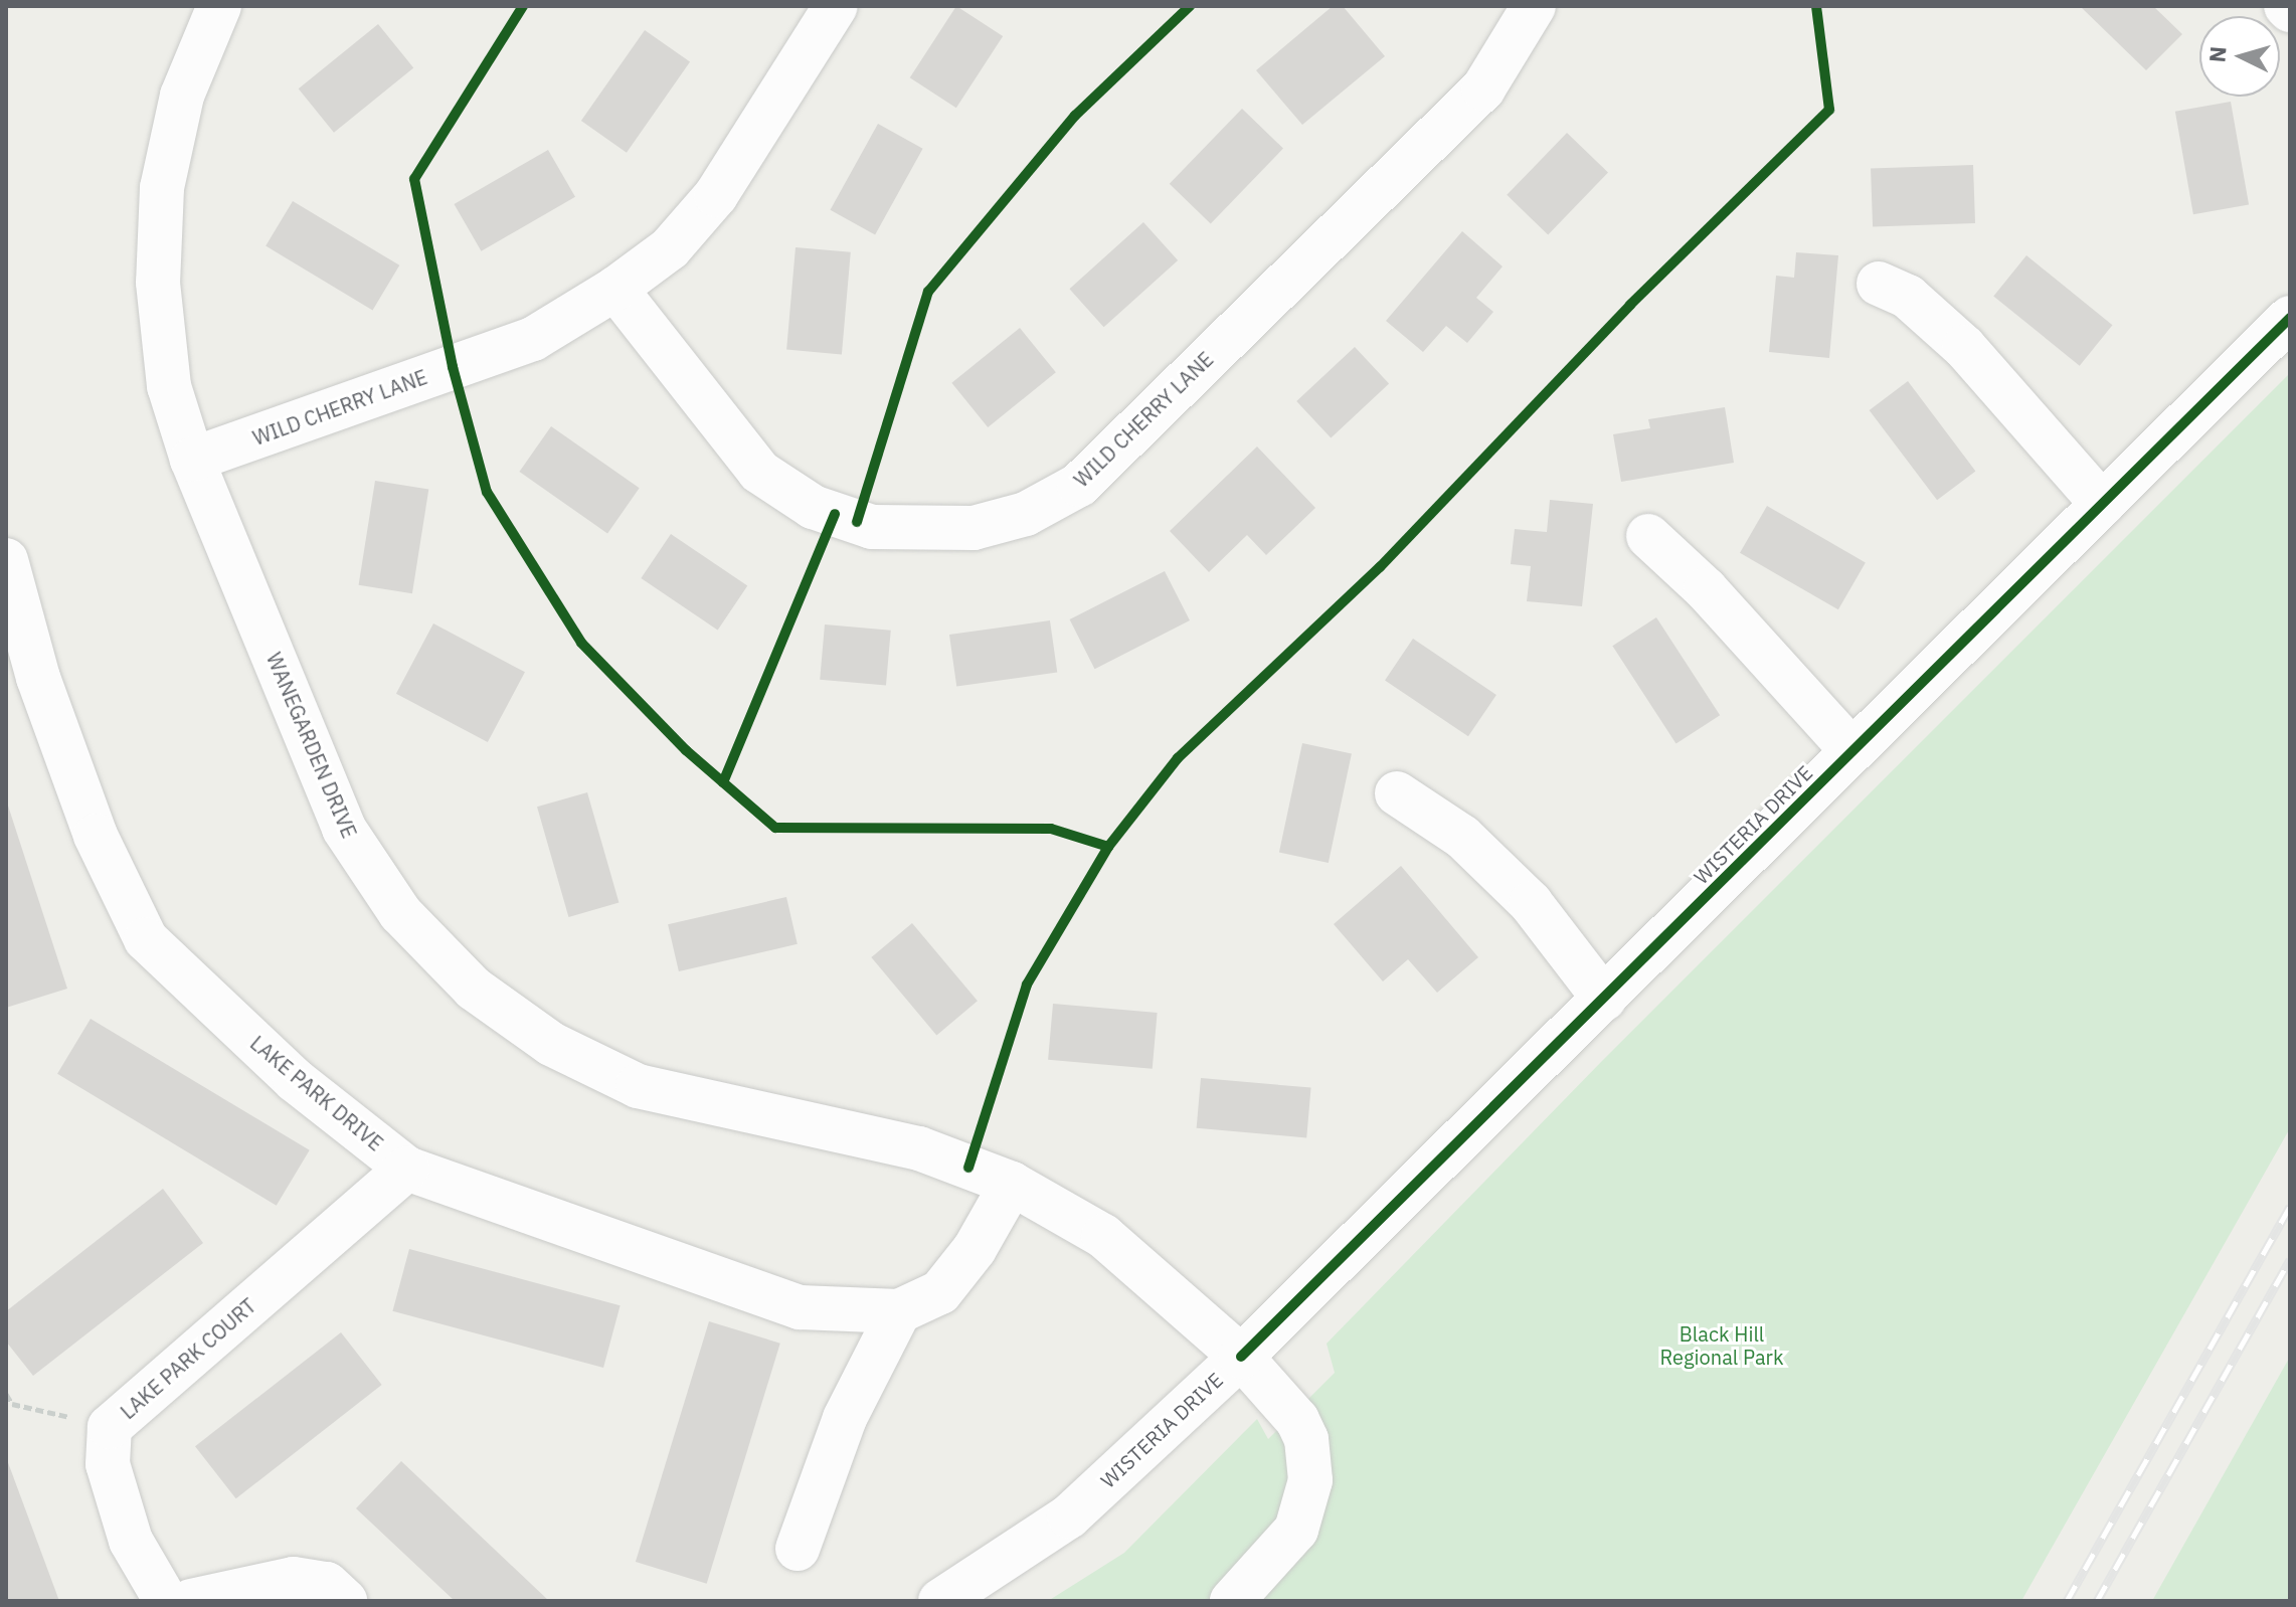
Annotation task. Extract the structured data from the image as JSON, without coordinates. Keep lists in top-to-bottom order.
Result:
{
  "streets": {
    "street": [
      "WILD CHERRY LANE",
      "WANEGARDEN DRIVE",
      "WISTERIA DRIVE",
      "LAKE PARK DRIVE",
      "LAKE PARK COURT"
    ]
  },
  "crossings": [
    ["WILD CHERRY LANE", "WANEGARDEN DRIVE"],
    ["WANEGARDEN DRIVE", "WISTERIA DRIVE"],
    ["WANEGARDEN DRIVE", "LAKE PARK DRIVE"],
    ["LAKE PARK DRIVE", "LAKE PARK COURT"]
  ],
  "parks": ["Black Hill Regional Park"],
  "north": "left"
}
